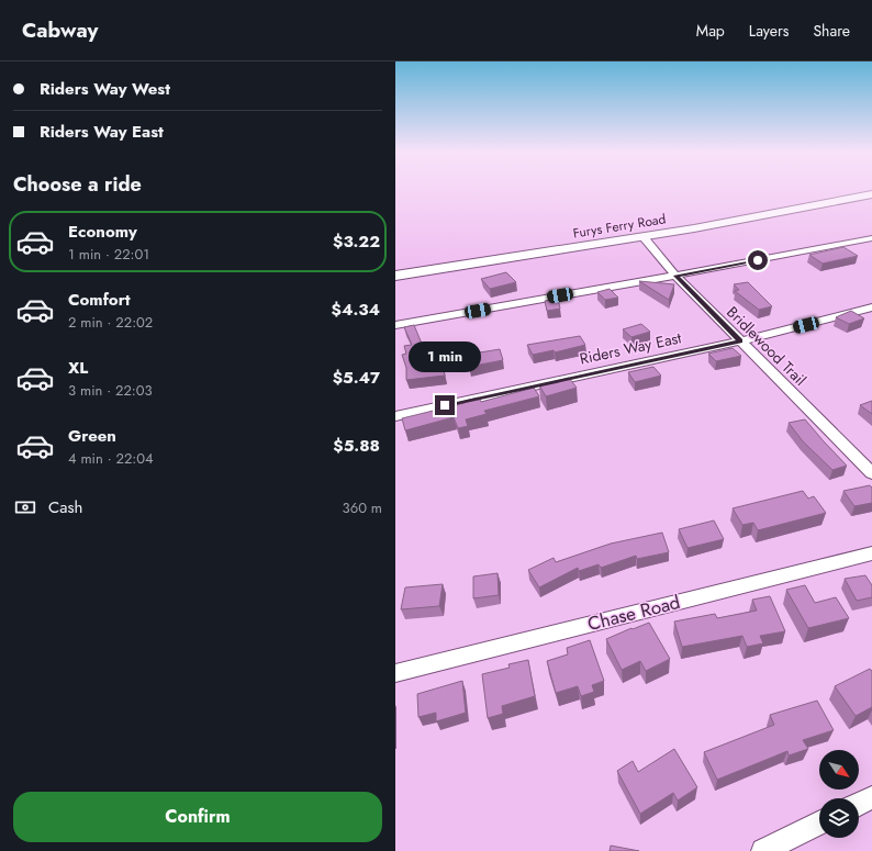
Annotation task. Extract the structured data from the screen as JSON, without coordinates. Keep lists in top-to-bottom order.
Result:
{
  "streets": {
    "main road": ["Furys Ferry Road"],
    "street": ["Bridlewood Trail", "Riders Way East", "Chase Road"]
  },
  "crossings": [
    ["Furys Ferry Road", "Bridlewood Trail"],
    ["Bridlewood Trail", "Riders Way East"]
  ],
  "north": "bottom right",
  "page": {
    "header": "Cabway",
    "nav": ["Map", "Layers", "Share"],
    "banner": ["Riders Way West", "Riders Way East"],
    "heading": "Choose a ride",
    "list": [
      {
        "name": "Economy",
        "note": "1 min · 22:01",
        "value": "$3.22"
      },
      {
        "name": "Comfort",
        "note": "2 min · 22:02",
        "value": "$4.34"
      },
      {
        "name": "XL",
        "note": "3 min · 22:03",
        "value": "$5.47"
      },
      {
        "name": "Green",
        "note": "4 min · 22:04",
        "value": "$5.88"
      }
    ],
    "bubble": "1 min",
    "pay": ["Cash", "360 m"],
    "buttons": "Confirm"
  }
}
